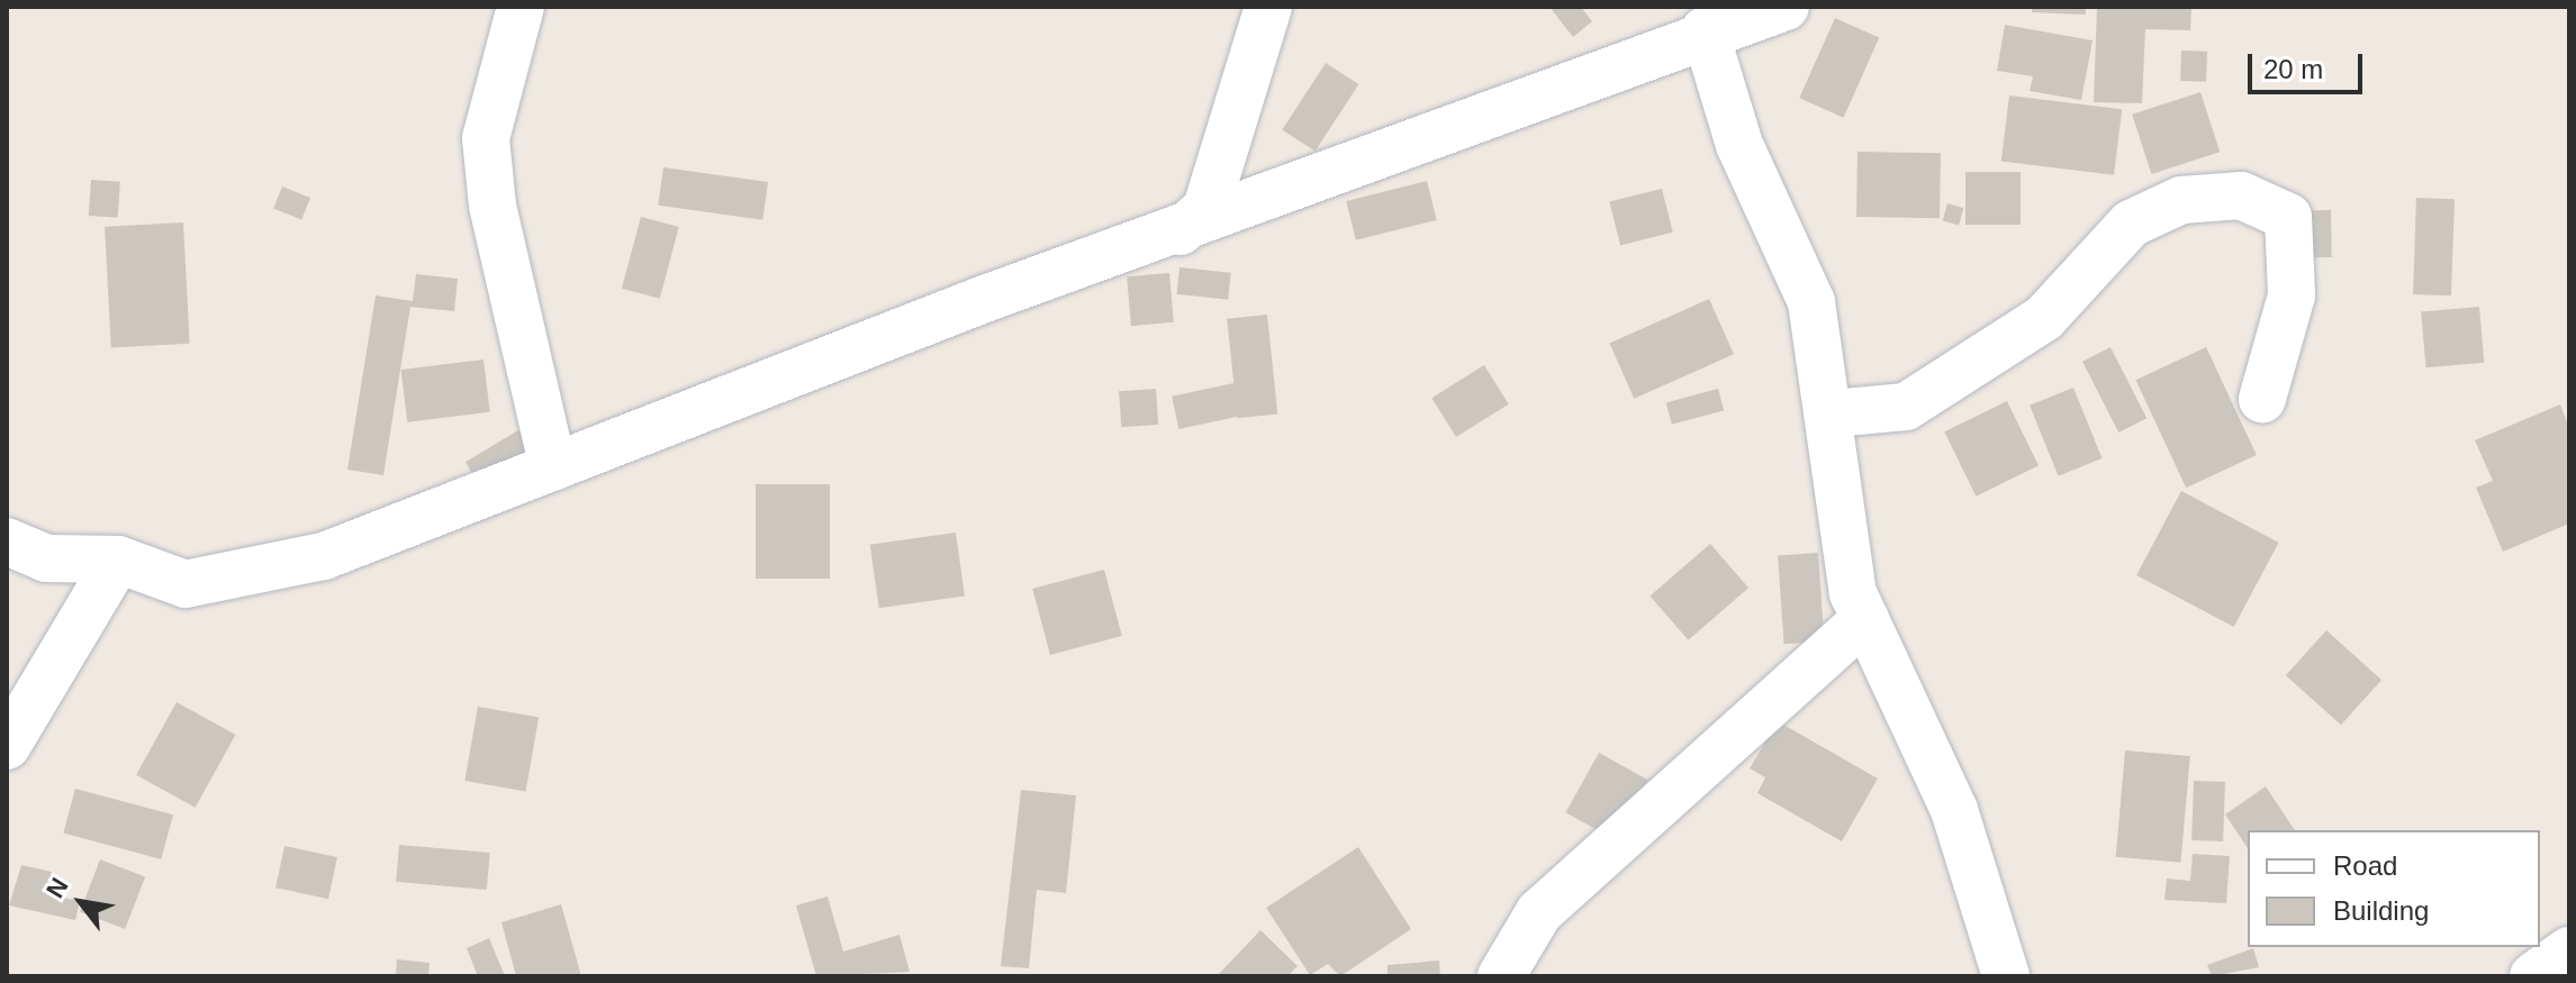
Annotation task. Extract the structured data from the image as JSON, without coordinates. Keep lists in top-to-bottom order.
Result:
{
  "legend": ["Road", "Building"],
  "scale_bar": "20 m",
  "north": "top left"
}
